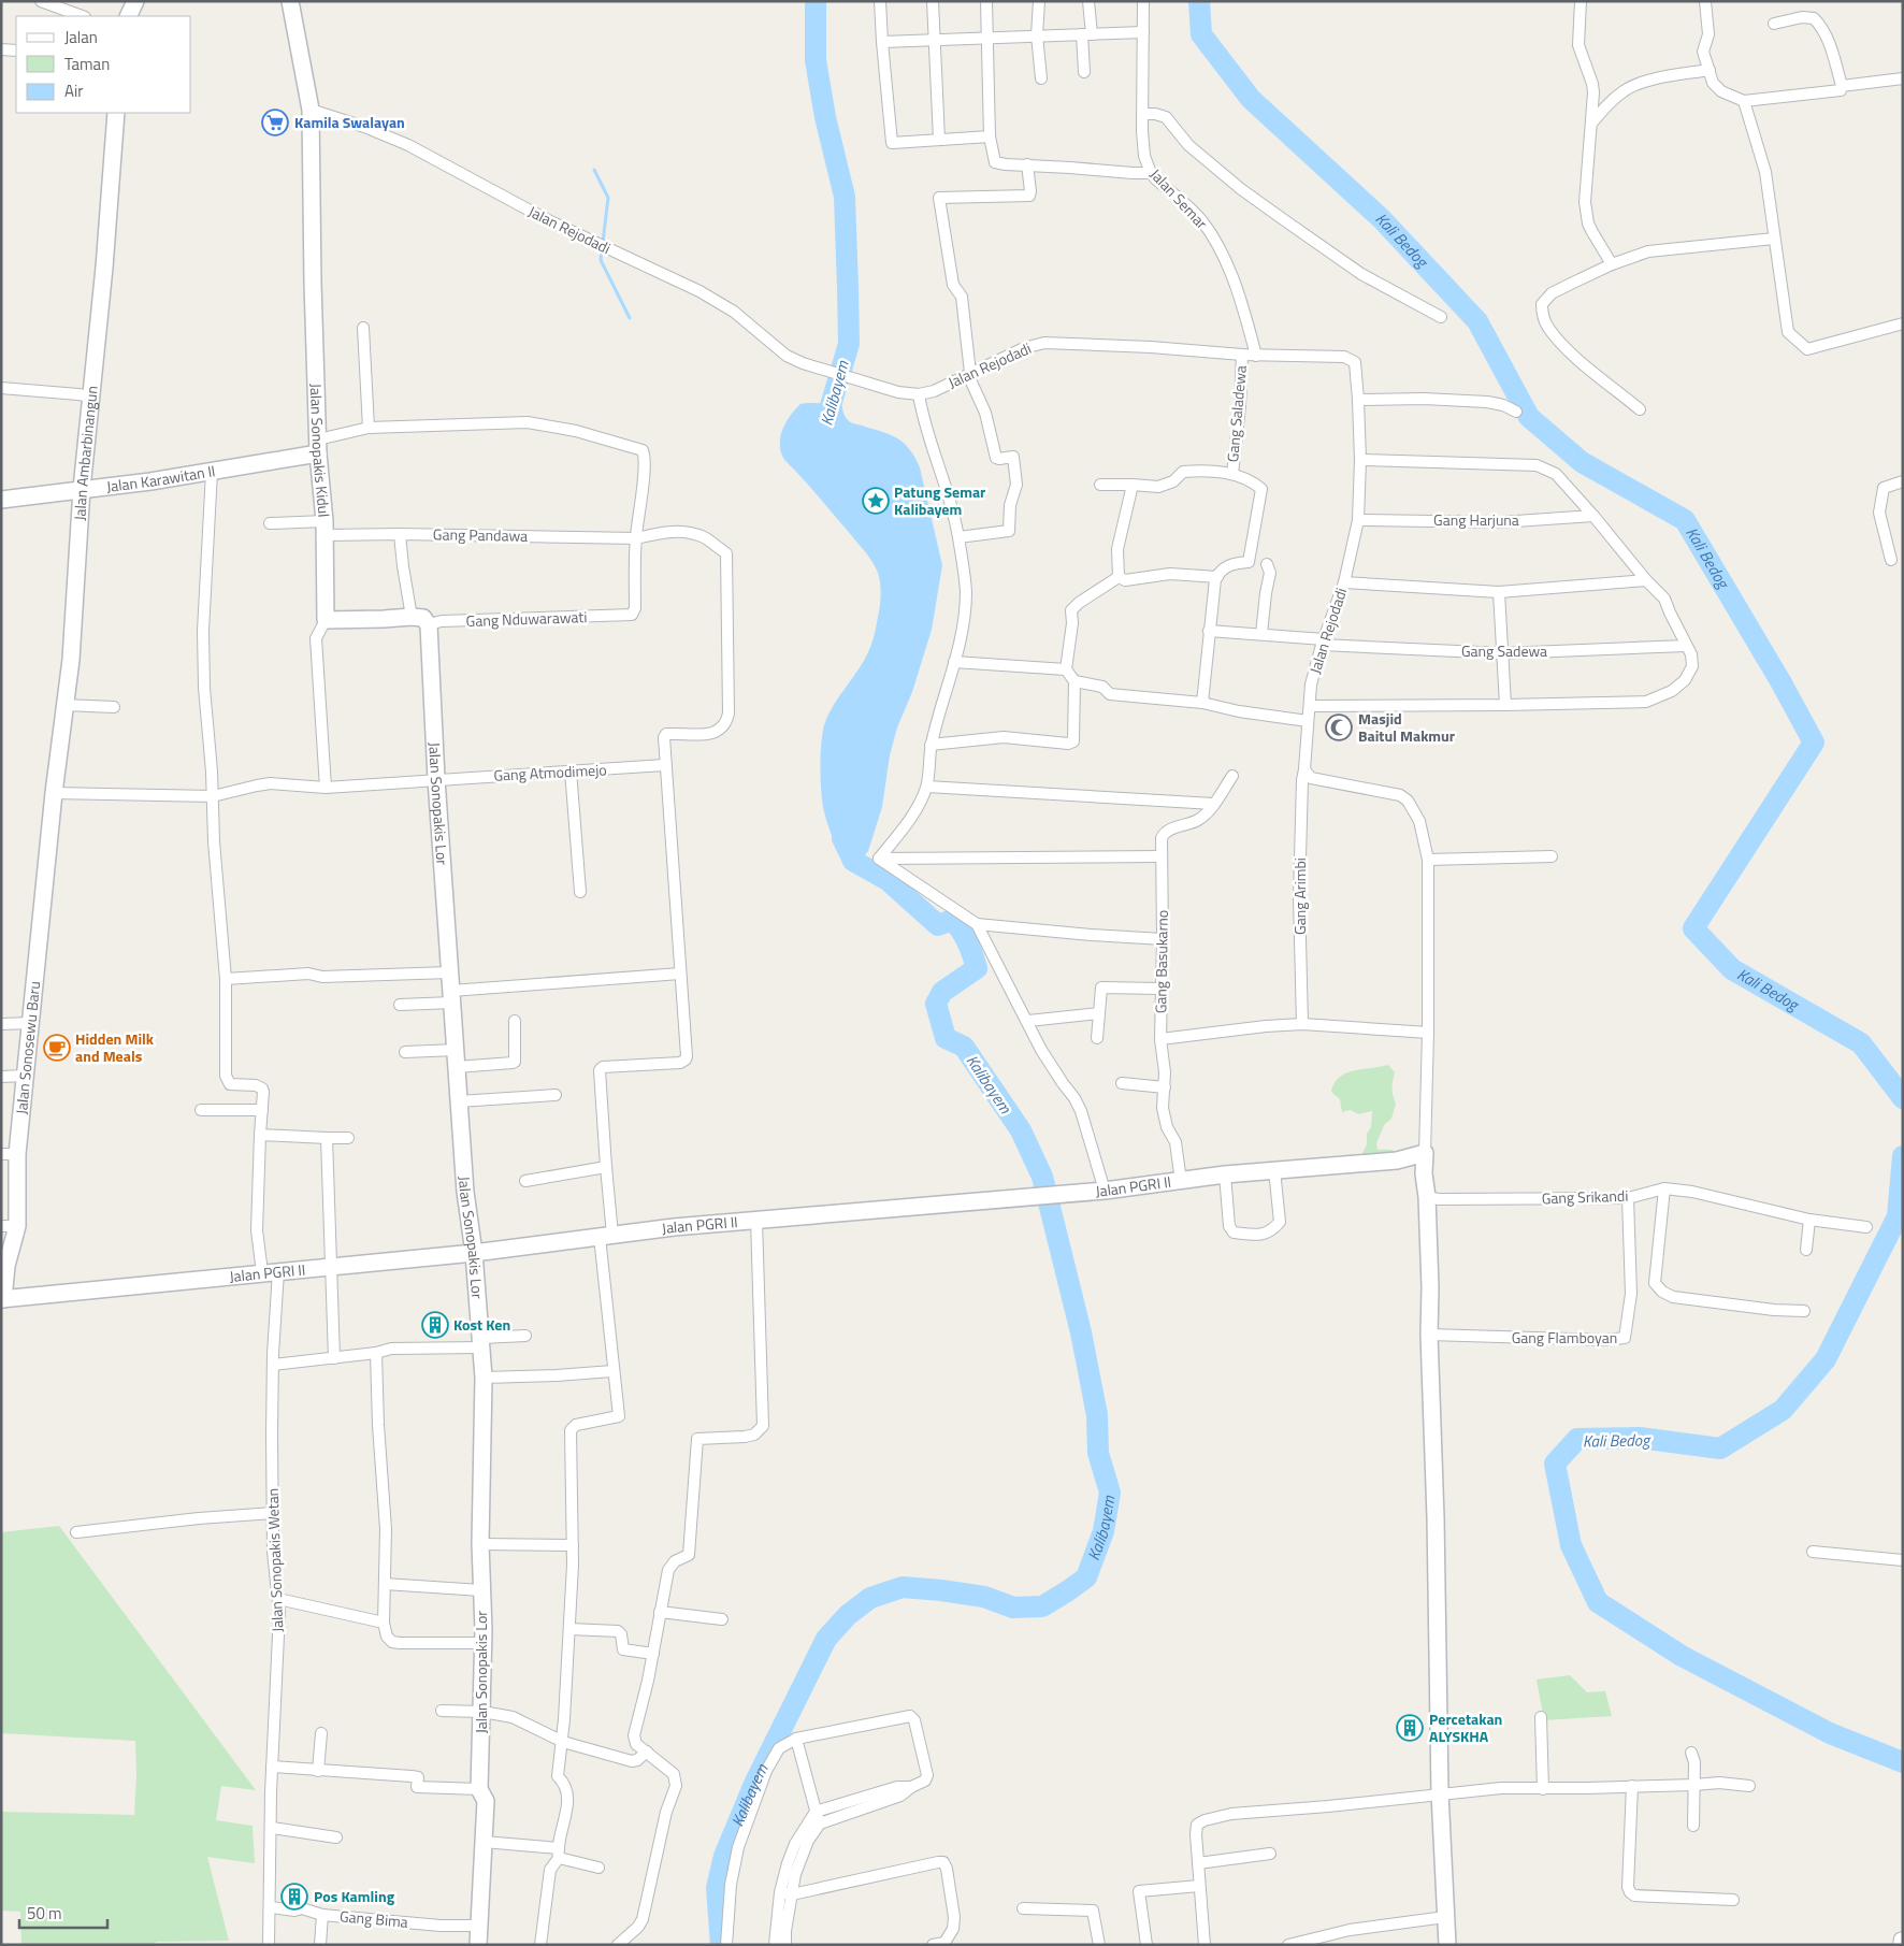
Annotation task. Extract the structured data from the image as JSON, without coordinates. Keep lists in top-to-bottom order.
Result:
{
  "streets": {
    "street": [
      "Jalan Semar",
      "Jalan Rejodadi",
      "Gang Saladewa",
      "Jalan Sonopakis Kidul",
      "Jalan Ambarbinangun",
      "Jalan Karawitan II",
      "Gang Harjuna",
      "Gang Pandawa",
      "Gang Nduwarawati",
      "Gang Sadewa",
      "Gang Atmodimejo",
      "Jalan Sonopakis Lor",
      "Gang Arimbi",
      "Gang Basukarno",
      "Jalan Sonosewu Baru",
      "Jalan PGRI II",
      "Gang Srikandi",
      "Gang Flamboyan",
      "Jalan Sonopakis Wetan",
      "Gang Bima"
    ]
  },
  "crossings": [
    ["Jalan Semar", "Jalan Rejodadi"],
    ["Jalan Rejodadi", "Gang Saladewa"],
    ["Jalan Rejodadi", "Jalan Sonopakis Kidul"],
    ["Jalan Rejodadi", "Gang Harjuna"],
    ["Jalan Rejodadi", "Gang Sadewa"],
    ["Jalan Rejodadi", "Gang Arimbi"],
    ["Jalan Sonopakis Kidul", "Jalan Karawitan II"],
    ["Jalan Sonopakis Kidul", "Gang Pandawa"],
    ["Jalan Ambarbinangun", "Jalan Karawitan II"],
    ["Jalan Ambarbinangun", "Jalan Sonosewu Baru"],
    ["Gang Pandawa", "Gang Nduwarawati"],
    ["Gang Pandawa", "Gang Atmodimejo"],
    ["Gang Nduwarawati", "Jalan Sonopakis Lor"],
    ["Gang Atmodimejo", "Jalan Sonopakis Lor"],
    ["Jalan Sonopakis Lor", "Jalan PGRI II"],
    ["Jalan Sonopakis Lor", "Gang Bima"],
    ["Gang Basukarno", "Jalan PGRI II"],
    ["Jalan Sonosewu Baru", "Jalan PGRI II"],
    ["Jalan PGRI II", "Jalan Sonopakis Wetan"],
    ["Gang Srikandi", "Gang Flamboyan"],
    ["Jalan Sonopakis Wetan", "Gang Bima"]
  ],
  "water": ["Kali Bedog", "Kalibayem"],
  "places": {
    "supermarket": ["Kamila Swalayan"],
    "place": ["Patung Semar Kalibayem"],
    "mosque": ["Masjid Baitul Makmur"],
    "cafe": ["Hidden Milk and Meals"],
    "building": ["Kost Ken", "Percetakan ALYSKHA", "Pos Kamling"]
  },
  "legend": ["Jalan", "Taman", "Air"],
  "scale_bar": "50 m"
}
